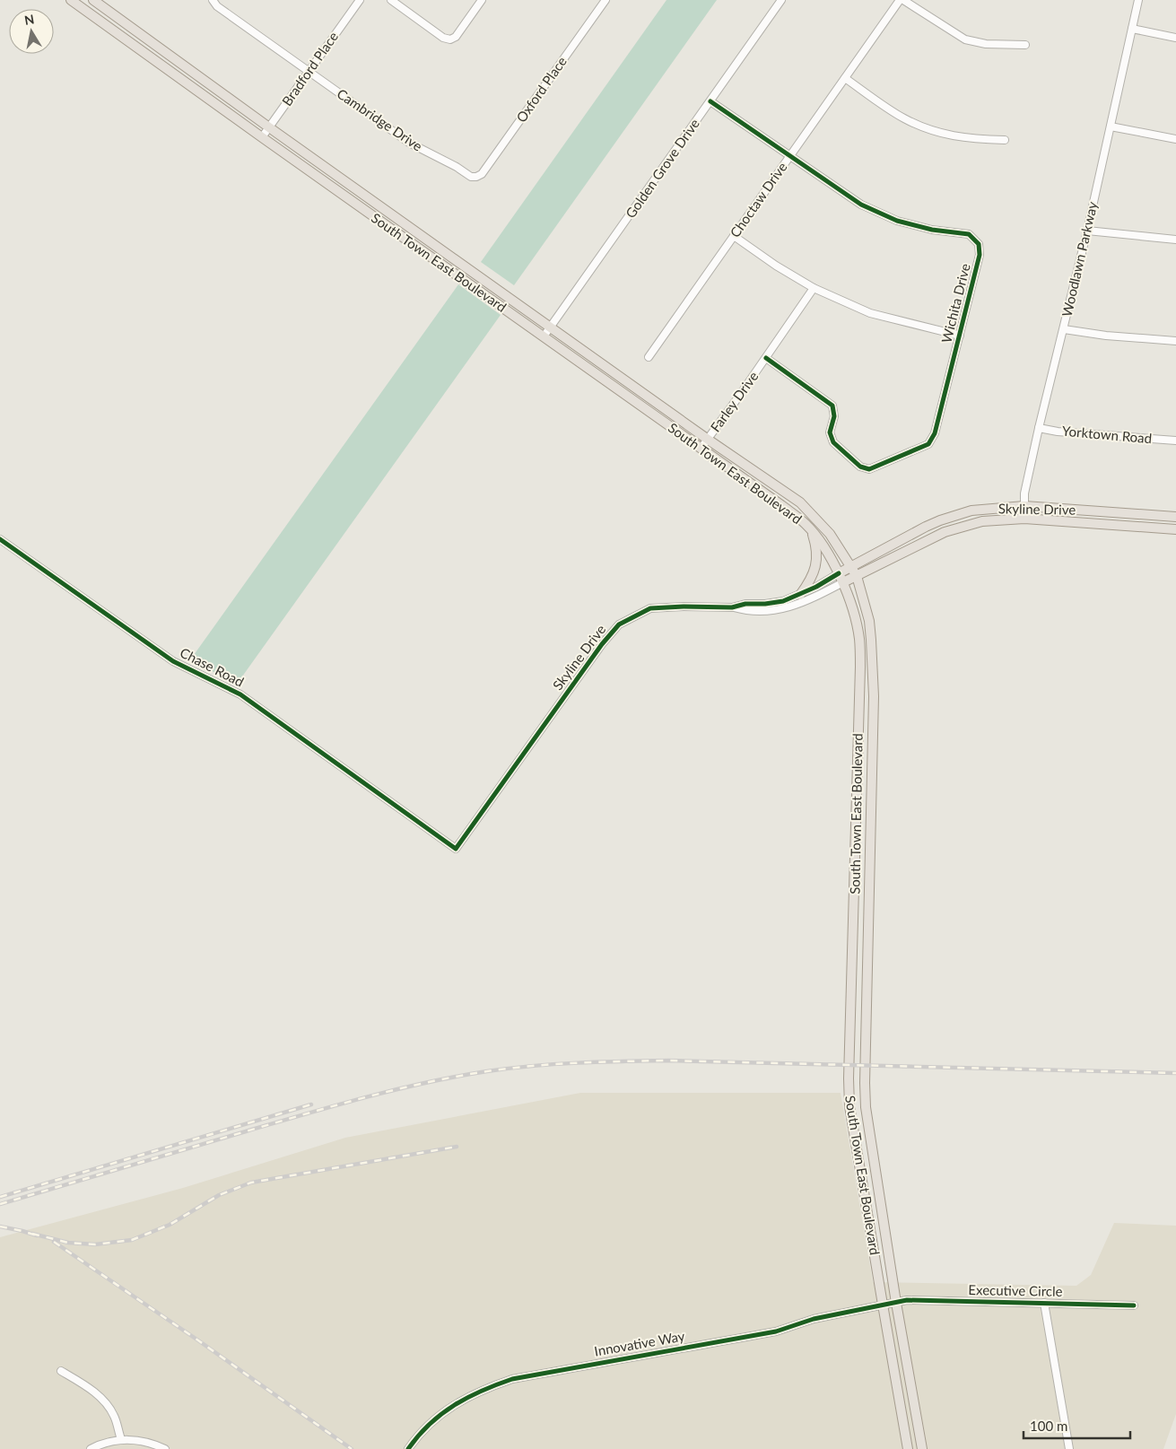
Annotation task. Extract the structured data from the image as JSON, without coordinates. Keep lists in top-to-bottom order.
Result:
{
  "streets": {
    "main road": ["South Town East Boulevard", "Skyline Drive"],
    "street": [
      "Bradford Place",
      "Oxford Place",
      "Cambridge Drive",
      "Golden Grove Drive",
      "Choctaw Drive",
      "Woodlawn Parkway",
      "Wichita Drive",
      "Farley Drive",
      "Yorktown Road",
      "Chase Road",
      "Executive Circle",
      "Innovative Way"
    ]
  },
  "crossings": [
    ["Bradford Place", "Cambridge Drive"],
    ["Bradford Place", "South Town East Boulevard"],
    ["Oxford Place", "Cambridge Drive"],
    ["Golden Grove Drive", "South Town East Boulevard"],
    ["Golden Grove Drive", "Wichita Drive"],
    ["Choctaw Drive", "Wichita Drive"],
    ["Woodlawn Parkway", "Yorktown Road"],
    ["Woodlawn Parkway", "Skyline Drive"],
    ["South Town East Boulevard", "Farley Drive"],
    ["South Town East Boulevard", "Skyline Drive"],
    ["South Town East Boulevard", "Executive Circle"],
    ["South Town East Boulevard", "Innovative Way"],
    ["Wichita Drive", "Farley Drive"],
    ["Skyline Drive", "Chase Road"],
    ["Executive Circle", "Innovative Way"]
  ],
  "scale_bar": "100 m",
  "north": "top"
}
